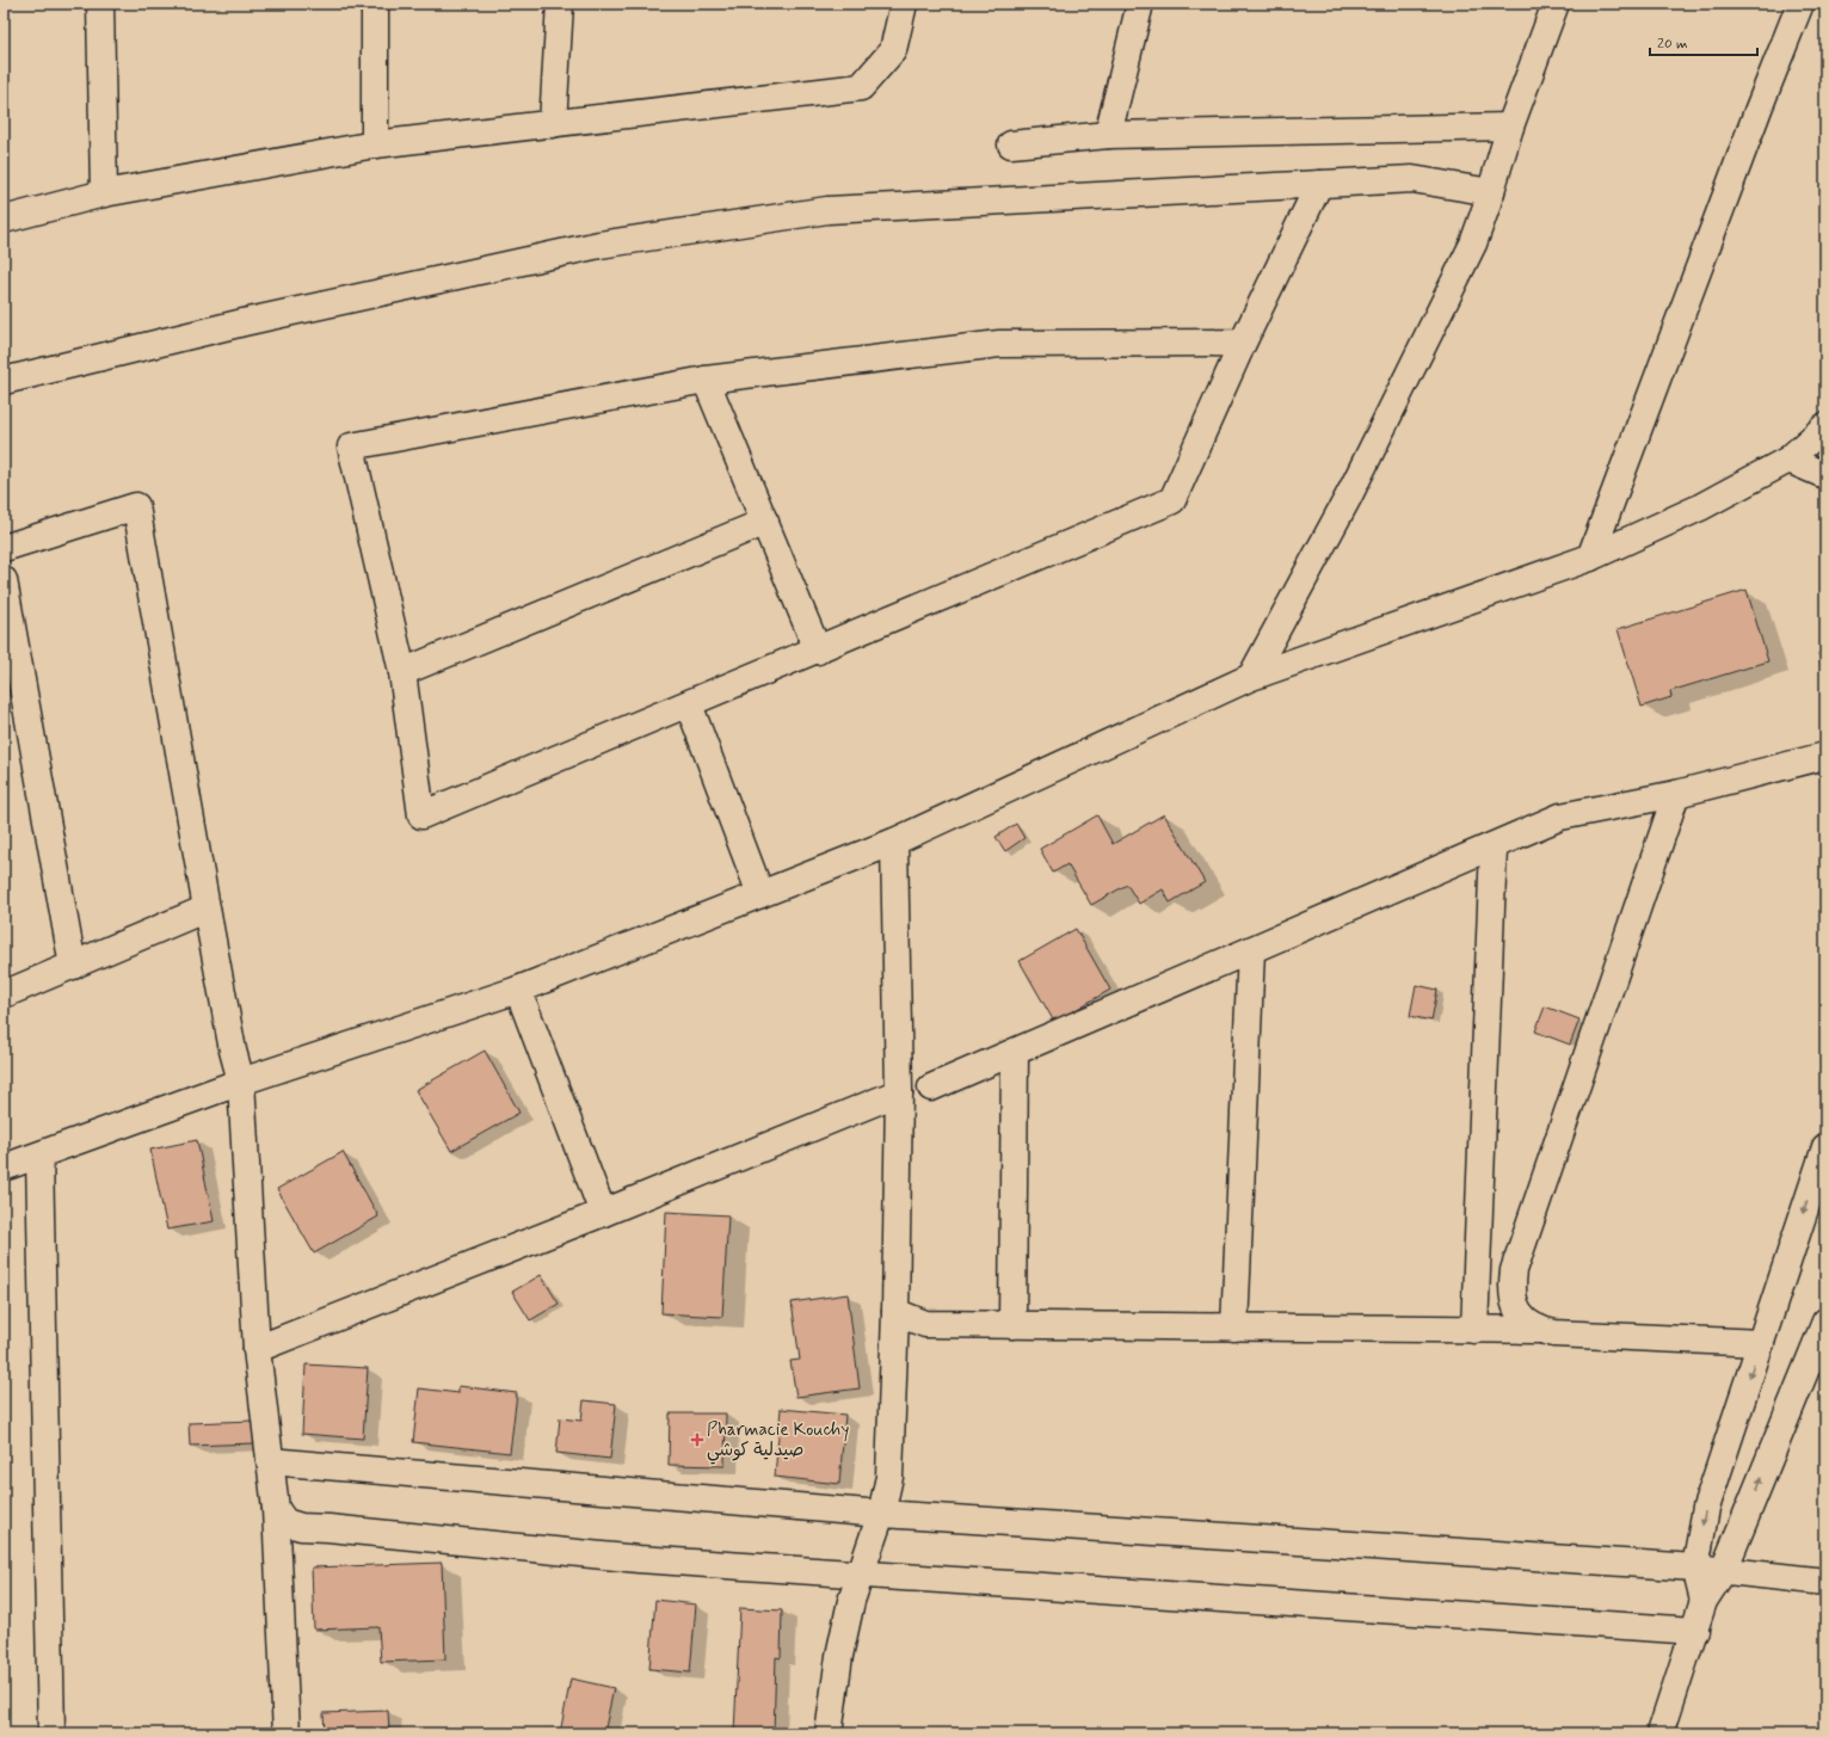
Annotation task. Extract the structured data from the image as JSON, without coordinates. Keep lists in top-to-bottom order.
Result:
{
  "places": {
    "health": ["Pharmacie Kouchy صيدلية كوشي"]
  },
  "scale_bar": "20 m"
}
